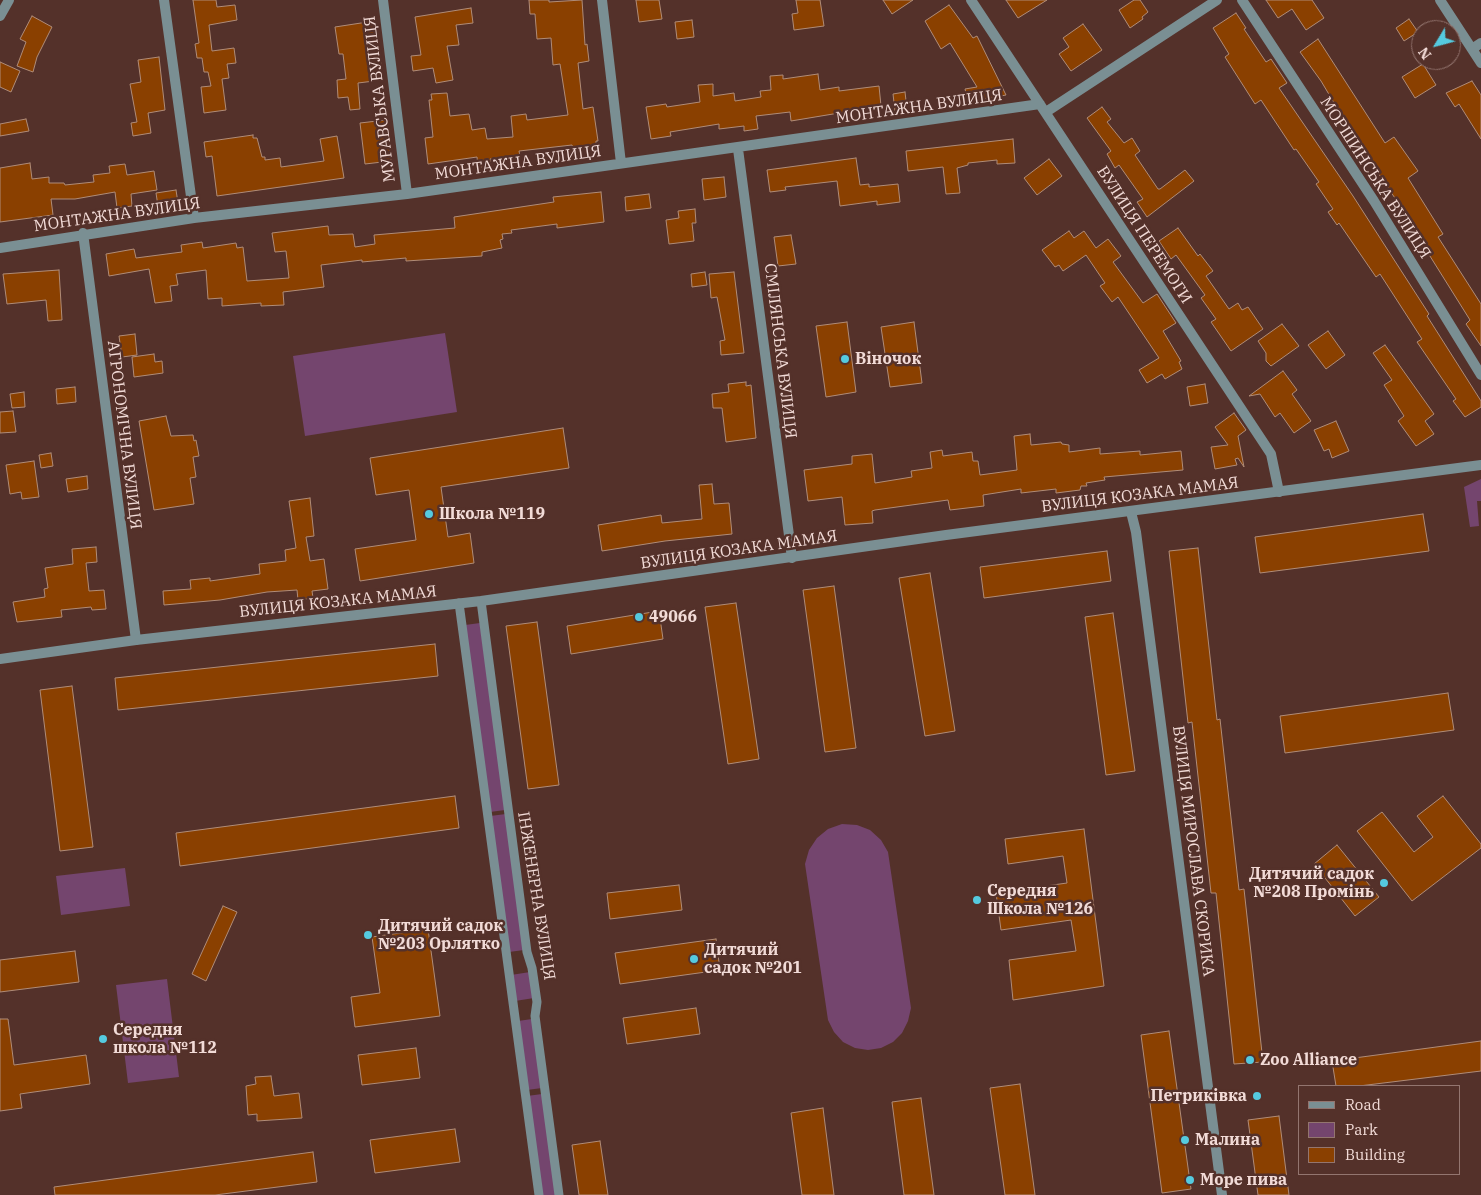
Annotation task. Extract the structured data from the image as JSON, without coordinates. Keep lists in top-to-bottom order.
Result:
{
  "streets": {
    "street": [
      "МУРАВСЬКА ВУЛИЦЯ",
      "МОНТАЖНА ВУЛИЦЯ",
      "МОРШИНСЬКА ВУЛИЦЯ",
      "ВУЛИЦЯ ПЕРЕМОГИ",
      "СМІЛЯНСЬКА ВУЛИЦЯ",
      "АГРОНОМІЧНА ВУЛИЦЯ",
      "ВУЛИЦЯ КОЗАКА МАМАЯ",
      "ВУЛИЦЯ МИРОСЛАВА СКОРИКА",
      "ІНЖЕНЕРНА ВУЛИЦЯ"
    ]
  },
  "crossings": [
    ["МУРАВСЬКА ВУЛИЦЯ", "МОНТАЖНА ВУЛИЦЯ"],
    ["МОНТАЖНА ВУЛИЦЯ", "ВУЛИЦЯ ПЕРЕМОГИ"],
    ["МОНТАЖНА ВУЛИЦЯ", "СМІЛЯНСЬКА ВУЛИЦЯ"],
    ["МОНТАЖНА ВУЛИЦЯ", "АГРОНОМІЧНА ВУЛИЦЯ"],
    ["ВУЛИЦЯ ПЕРЕМОГИ", "ВУЛИЦЯ КОЗАКА МАМАЯ"],
    ["СМІЛЯНСЬКА ВУЛИЦЯ", "ВУЛИЦЯ КОЗАКА МАМАЯ"],
    ["АГРОНОМІЧНА ВУЛИЦЯ", "ВУЛИЦЯ КОЗАКА МАМАЯ"],
    ["ВУЛИЦЯ КОЗАКА МАМАЯ", "ВУЛИЦЯ МИРОСЛАВА СКОРИКА"],
    ["ВУЛИЦЯ КОЗАКА МАМАЯ", "ІНЖЕНЕРНА ВУЛИЦЯ"]
  ],
  "places": [
    "Віночок",
    "Школа №119",
    "49066",
    "Дитячий садок №208 Промінь",
    "Середня Школа №126",
    "Дитячий садок №203 Орлятко",
    "Дитячий садок №201",
    "Середня школа №112",
    "Zoo Alliance",
    "Петриківка",
    "Малина",
    "Море пива"
  ],
  "legend": ["Road", "Park", "Building"],
  "north": "bottom left"
}
